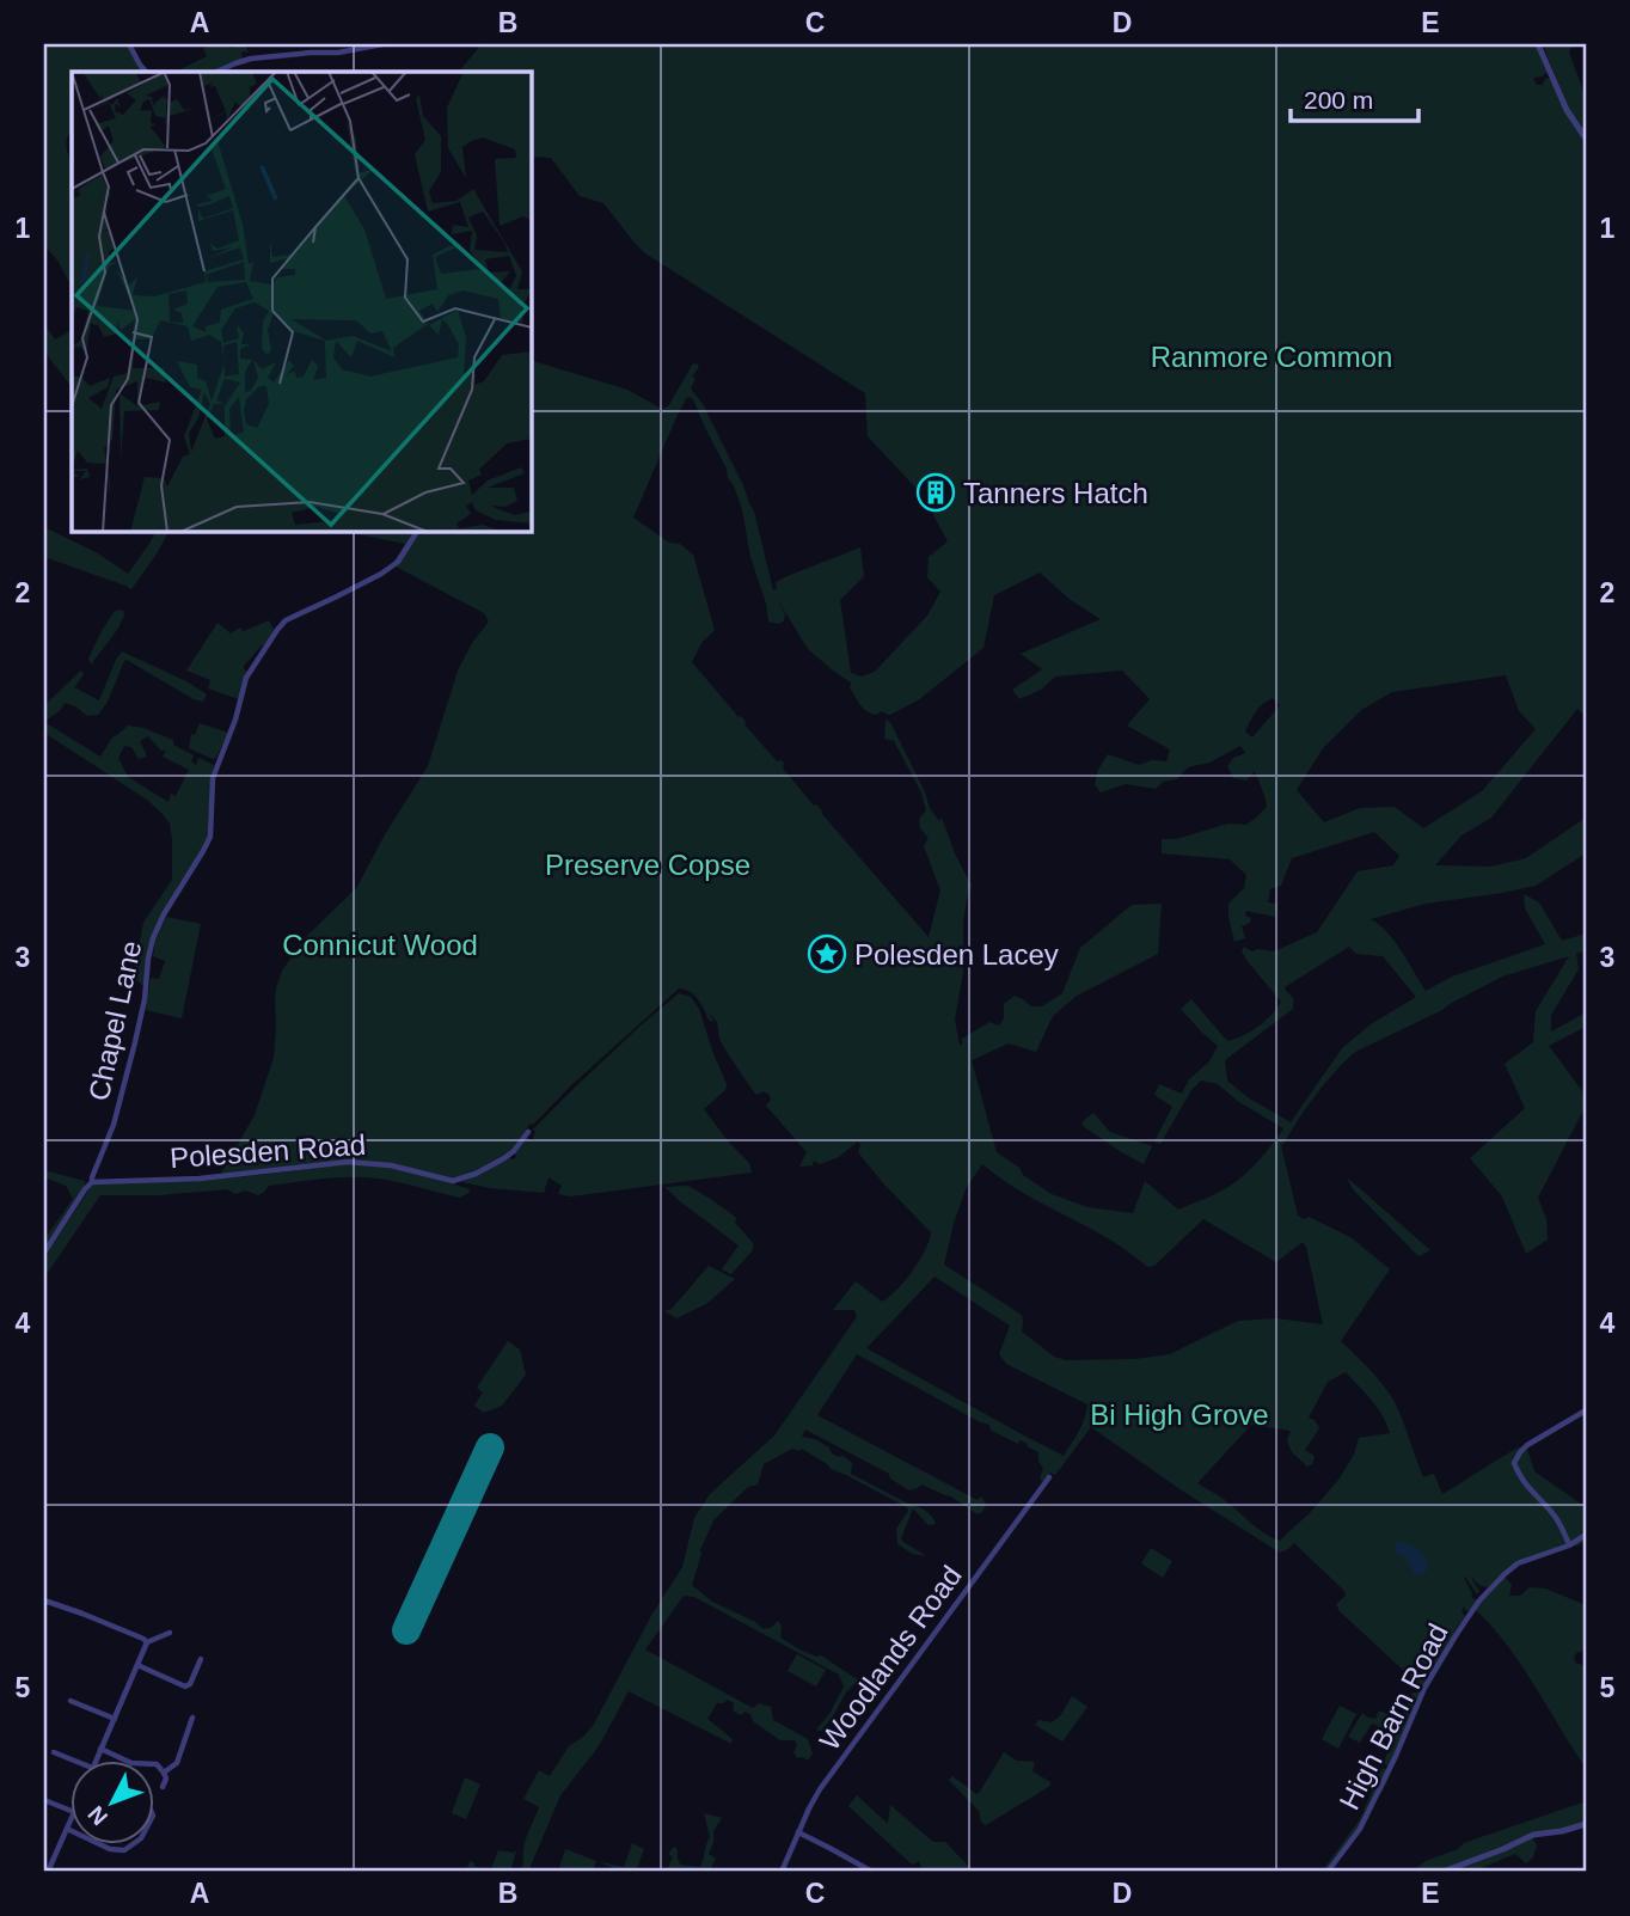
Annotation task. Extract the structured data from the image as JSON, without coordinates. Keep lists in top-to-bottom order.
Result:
{
  "streets": {
    "street": [
      "Chapel Lane",
      "Polesden Road",
      "Woodlands Road",
      "High Barn Road"
    ]
  },
  "crossings": [
    ["Chapel Lane", "Polesden Road"]
  ],
  "parks": [
    "Ranmore Common",
    "Preserve Copse",
    "Connicut Wood",
    "Bi High Grove"
  ],
  "places": {
    "building": ["Tanners Hatch"],
    "place": ["Polesden Lacey"]
  },
  "scale_bar": "200 m",
  "north": "bottom left",
  "grid": {
    "columns": [
      "A",
      "B",
      "C",
      "D",
      "E"
    ],
    "rows": [
      "1",
      "2",
      "3",
      "4",
      "5"
    ]
  }
}
